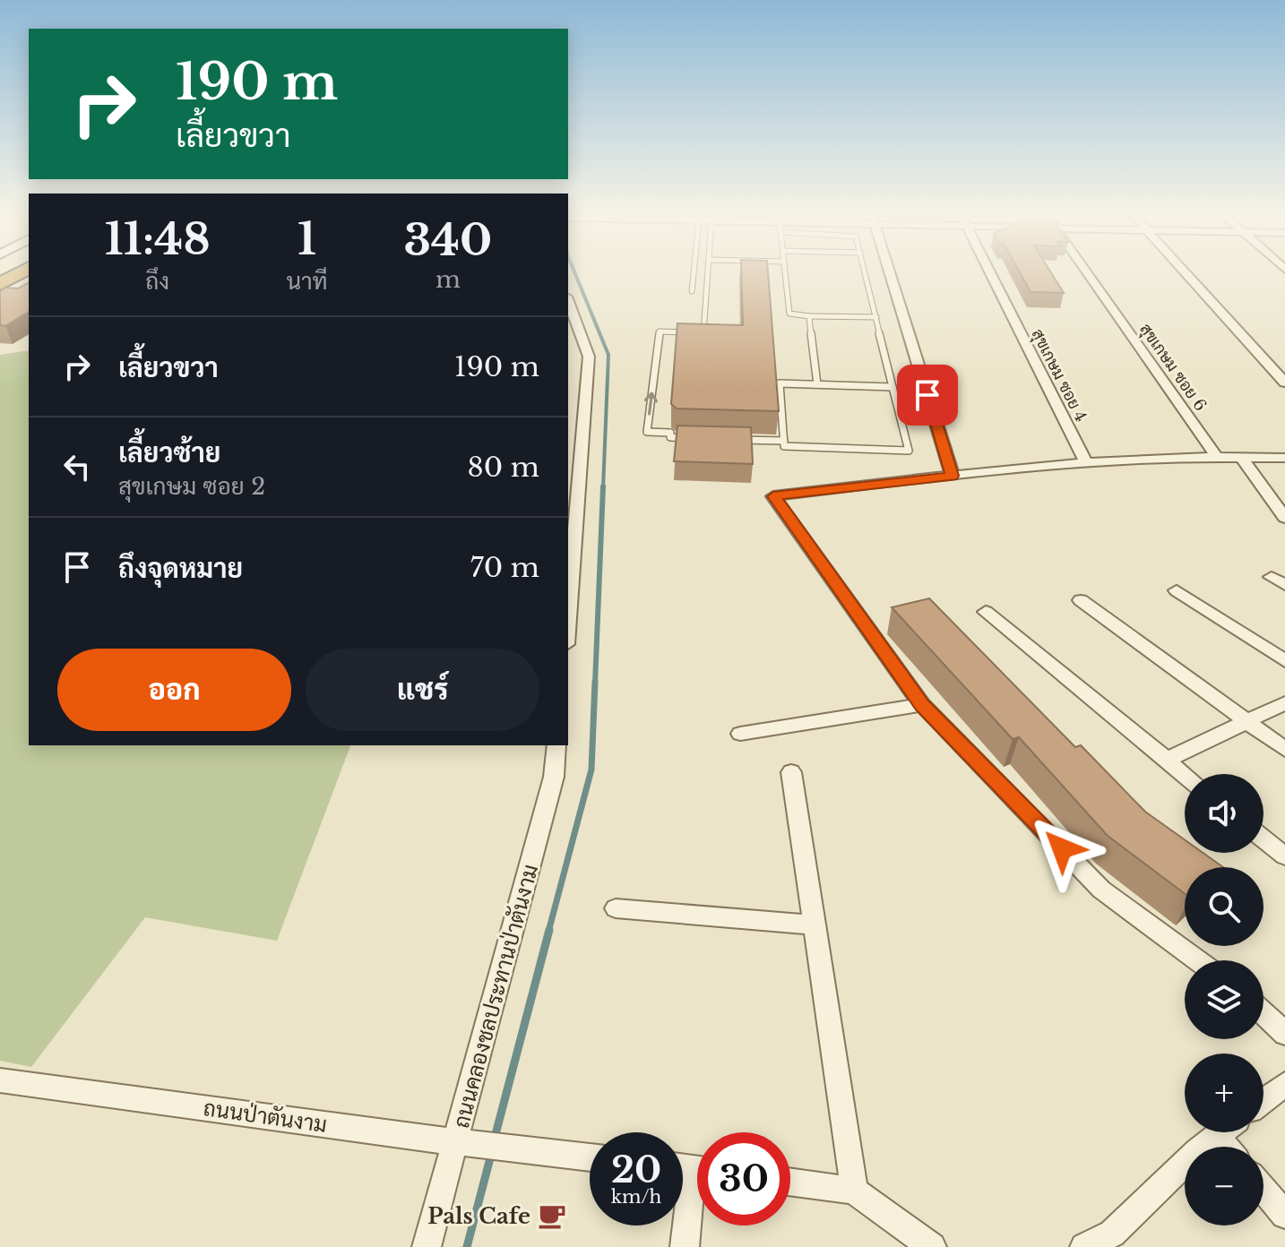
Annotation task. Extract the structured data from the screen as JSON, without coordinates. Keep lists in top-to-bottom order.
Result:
{
  "streets": {
    "street": [
      "สุขเกษม ซอย 6",
      "สุขเกษม ซอย 4",
      "ถนนคลองชลประทานป่าตันงาม",
      "ถนนป่าตันงาม"
    ]
  },
  "crossings": [
    ["ถนนคลองชลประทานป่าตันงาม", "ถนนป่าตันงาม"]
  ],
  "places": {
    "cafe": ["Pals Cafe"]
  },
  "page": {
    "turn": ["190 m", "เลี้ยวขวา"],
    "eta": [
      "11:48",
      "ถึง",
      "1",
      "นาที",
      "340",
      "m"
    ],
    "list": [
      {
        "name": "เลี้ยวขวา",
        "value": "190 m"
      },
      {
        "name": "เลี้ยวซ้าย",
        "note": "สุขเกษม ซอย 2",
        "value": "80 m"
      },
      {
        "name": "ถึงจุดหมาย",
        "value": "70 m"
      }
    ],
    "buttons": ["ออก", "แชร์"],
    "map_buttons": ["+", "−"],
    "speed": "20 km/h",
    "limit": "30"
  }
}
